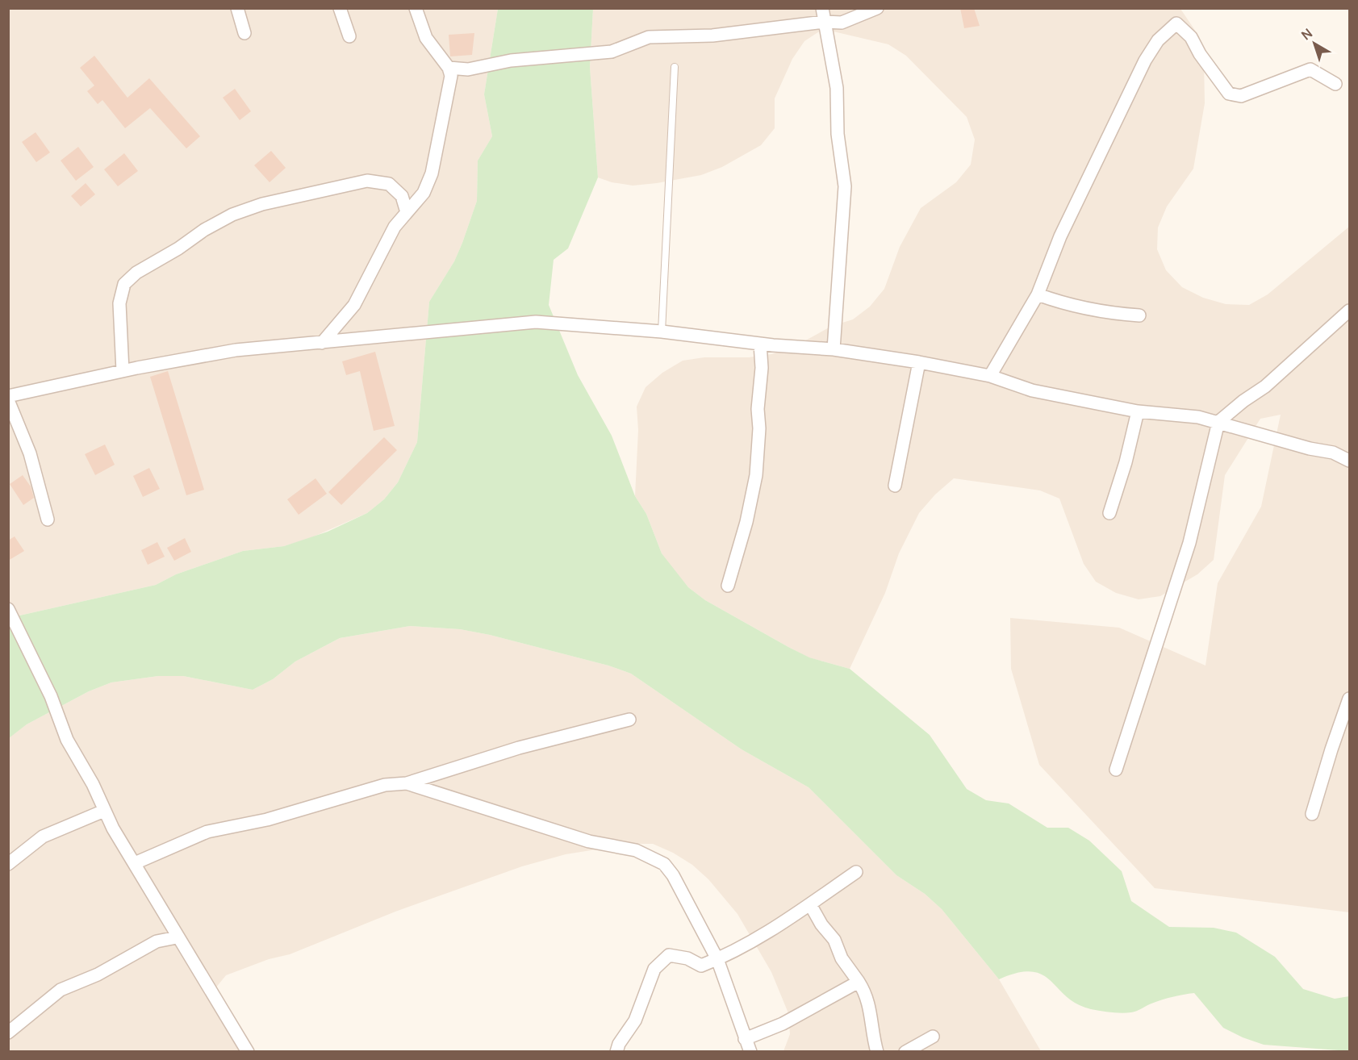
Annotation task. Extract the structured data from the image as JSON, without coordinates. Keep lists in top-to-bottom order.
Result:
{
  "north": "top left"
}
